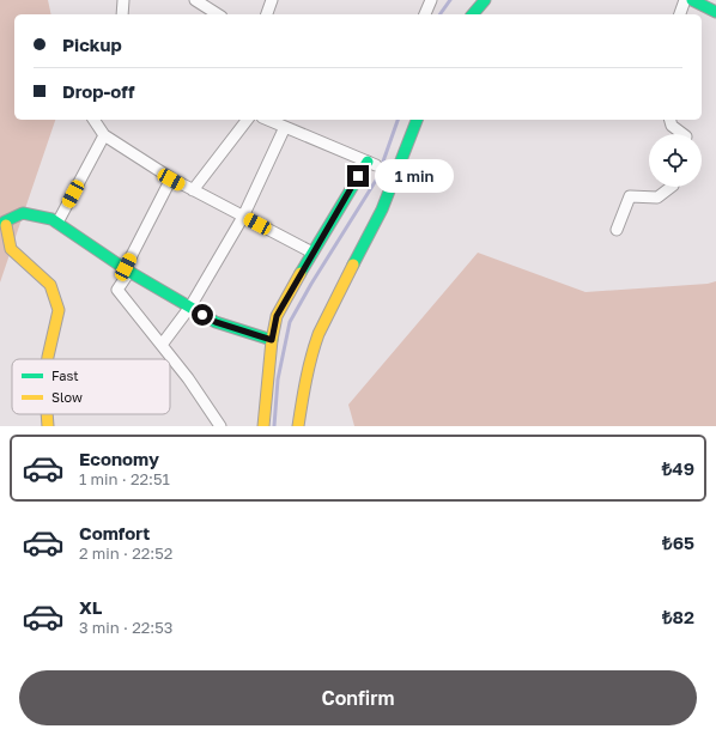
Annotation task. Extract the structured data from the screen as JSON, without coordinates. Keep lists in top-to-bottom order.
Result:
{
  "legend": ["Fast", "Slow"],
  "page": {
    "banner": ["Pickup", "Drop-off"],
    "bubble": "1 min",
    "list": [
      {
        "name": "Economy",
        "note": "1 min · 22:51",
        "value": "₺49"
      },
      {
        "name": "Comfort",
        "note": "2 min · 22:52",
        "value": "₺65"
      },
      {
        "name": "XL",
        "note": "3 min · 22:53",
        "value": "₺82"
      }
    ],
    "buttons": "Confirm"
  }
}
